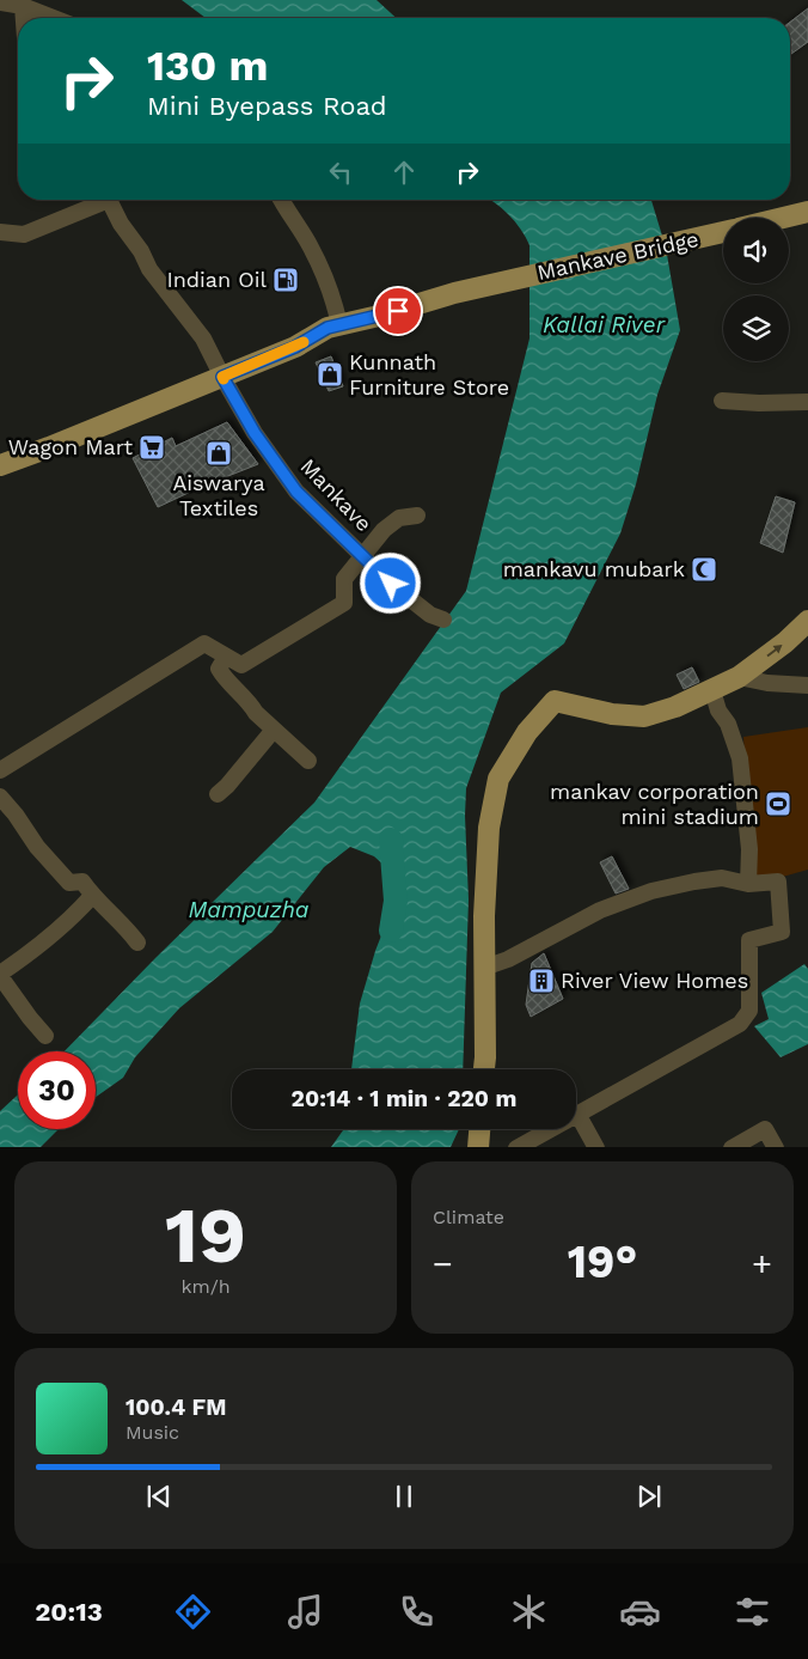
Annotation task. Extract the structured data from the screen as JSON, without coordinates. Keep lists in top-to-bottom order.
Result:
{
  "streets": {
    "main road": ["Mankave Bridge"],
    "street": ["Mankave"]
  },
  "crossings": [
    ["Mankave Bridge", "Mankave"]
  ],
  "water": ["Kallai River", "Mampuzha"],
  "places": {
    "fuel station": ["Indian Oil"],
    "shop": ["Kunnath Furniture Store", "Aiswarya Textiles"],
    "supermarket": ["Wagon Mart"],
    "mosque": ["mankavu mubark"],
    "sports": ["mankav corporation mini stadium"],
    "building": ["River View Homes"]
  },
  "page": {
    "turn": ["130 m", "Mini Byepass Road"],
    "limit": "30",
    "trip": "20:14 · 1 min · 220 m",
    "tile": [
      ["19", "km/h"],
      "Climate"
    ],
    "heat": ["−", "19°", "+"],
    "song": ["100.4 FM", "Music"],
    "tabs": "20:13"
  }
}
